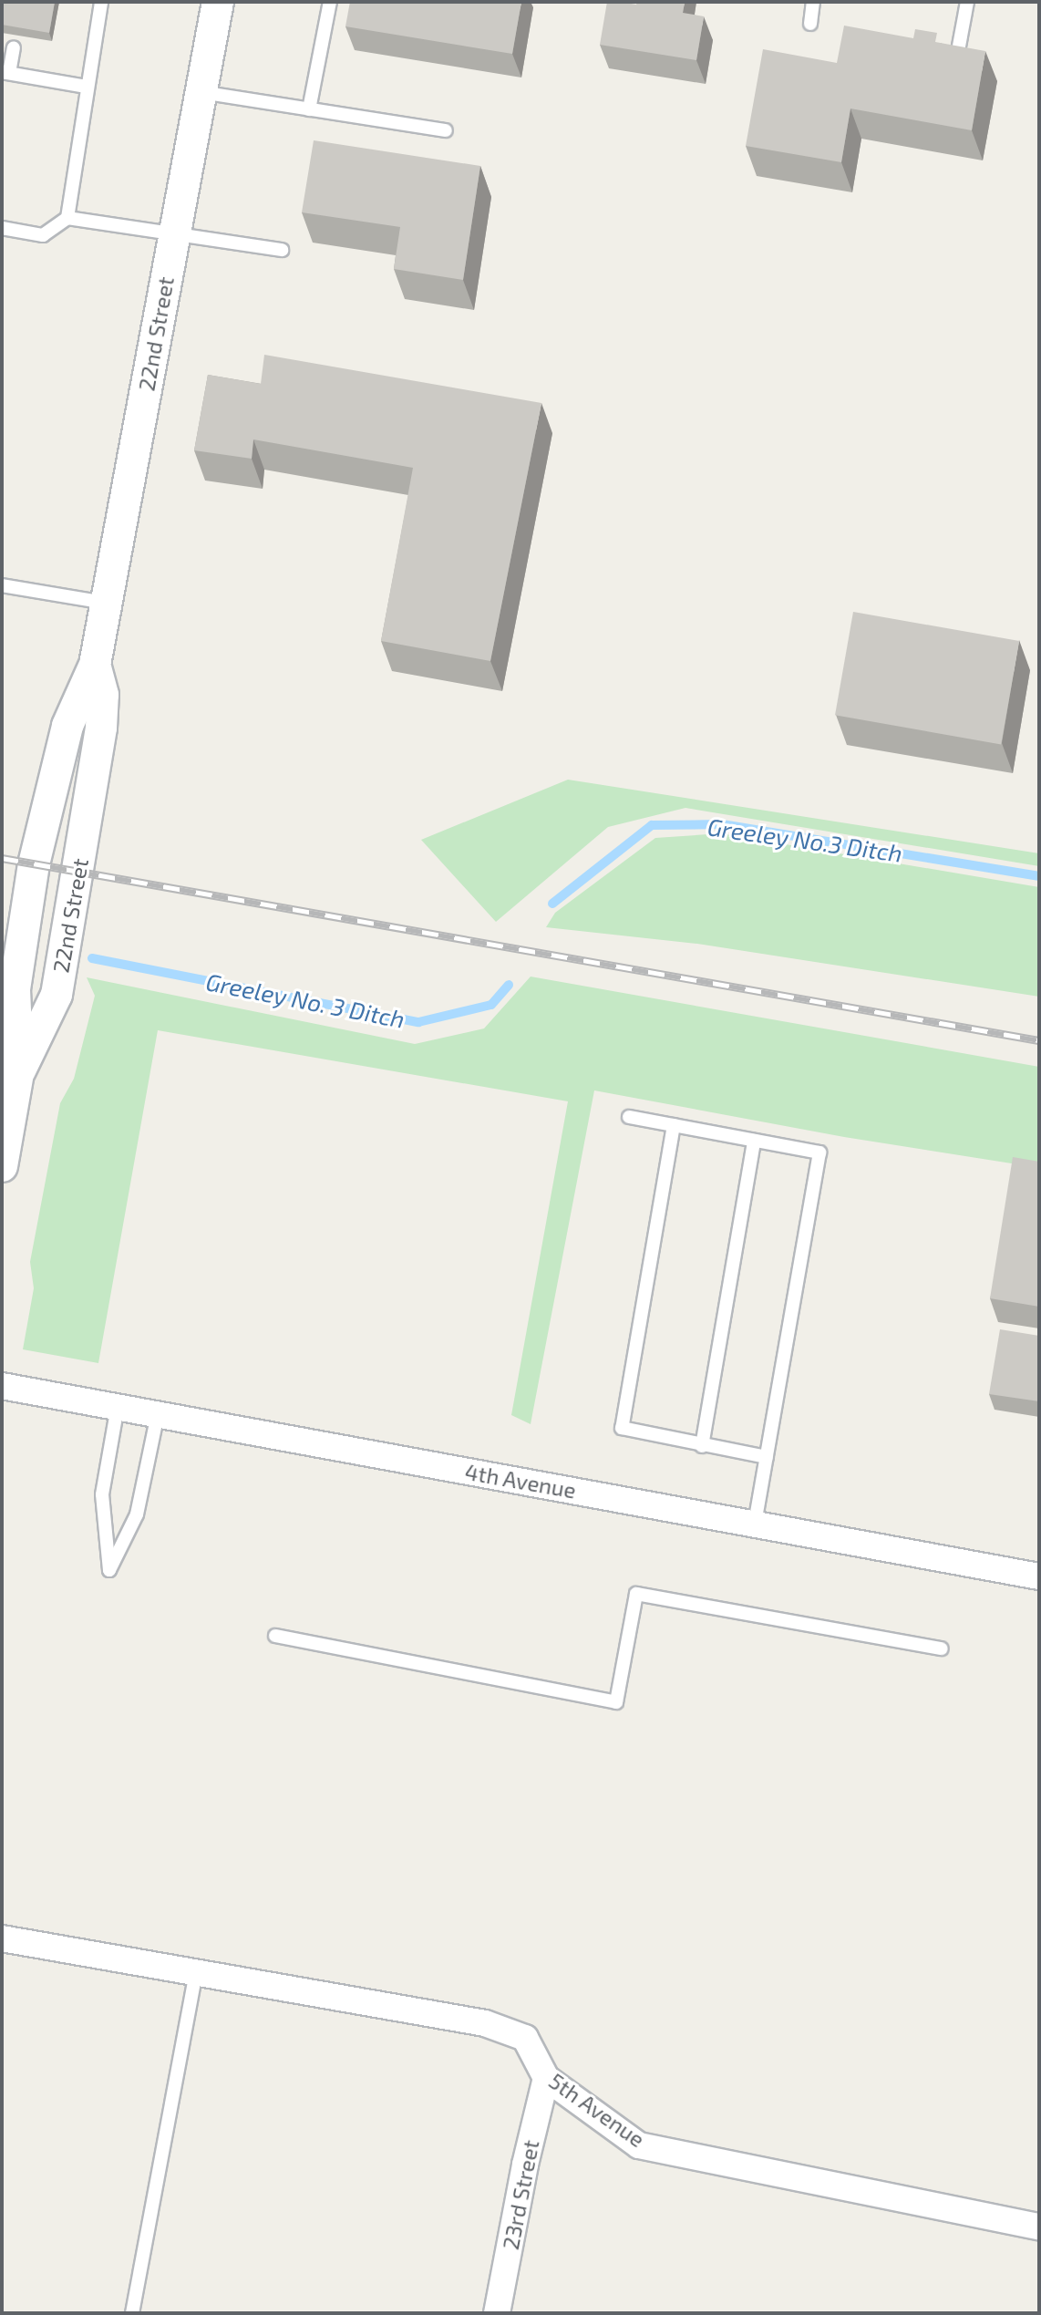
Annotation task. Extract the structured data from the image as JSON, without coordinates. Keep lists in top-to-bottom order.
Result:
{
  "streets": {
    "street": [
      "22nd Street",
      "4th Avenue",
      "5th Avenue",
      "23rd Street"
    ]
  },
  "crossings": [
    ["5th Avenue", "23rd Street"]
  ],
  "water": ["Greeley No.3 Ditch", "Greeley No. 3 Ditch"]
}
